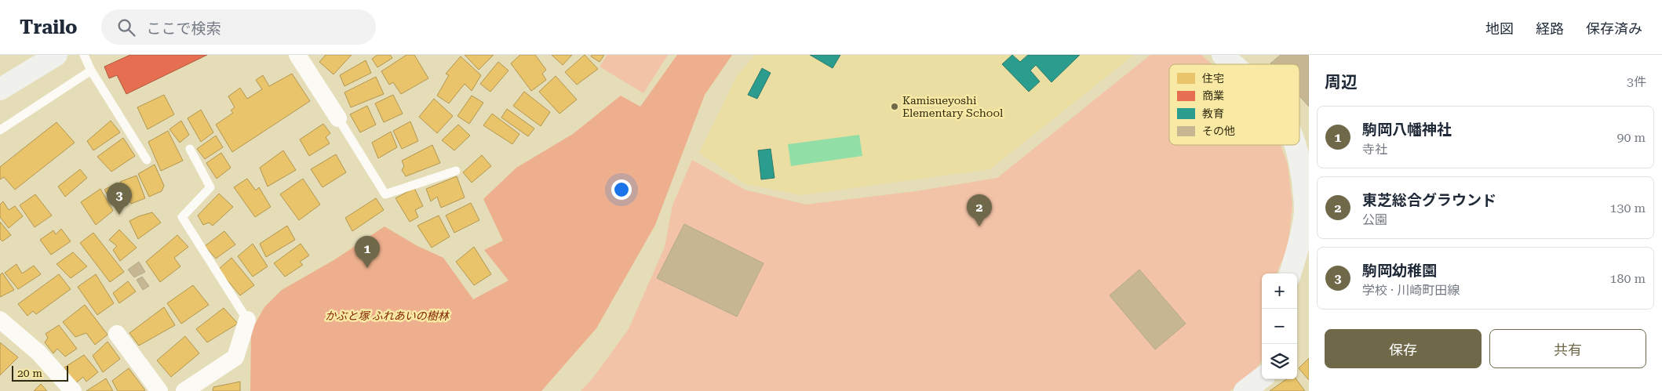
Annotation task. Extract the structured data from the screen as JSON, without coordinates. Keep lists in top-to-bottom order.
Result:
{
  "parks": ["かぶと塚 ふれあいの樹林"],
  "places": ["Kamisueyoshi Elementary School"],
  "legend": [
    "住宅",
    "商業",
    "教育",
    "その他"
  ],
  "scale_bar": "20 m",
  "page": {
    "header": "Trailo",
    "search": "ここで検索",
    "nav": ["地図", "経路", "保存済み"],
    "heading": ["周辺", "3件"],
    "list": [
      {
        "mark": "1",
        "name": "駒岡八幡神社",
        "note": "寺社",
        "value": "90 m"
      },
      {
        "mark": "2",
        "name": "東芝総合グラウンド",
        "note": "公園",
        "value": "130 m"
      },
      {
        "mark": "3",
        "name": "駒岡幼稚園",
        "note": "学校 · 川崎町田線",
        "value": "180 m"
      }
    ],
    "pins": ["3", "2", "1"],
    "map_buttons": ["+", "−"],
    "buttons": ["保存", "共有"],
    "scale": "20 m"
  }
}
